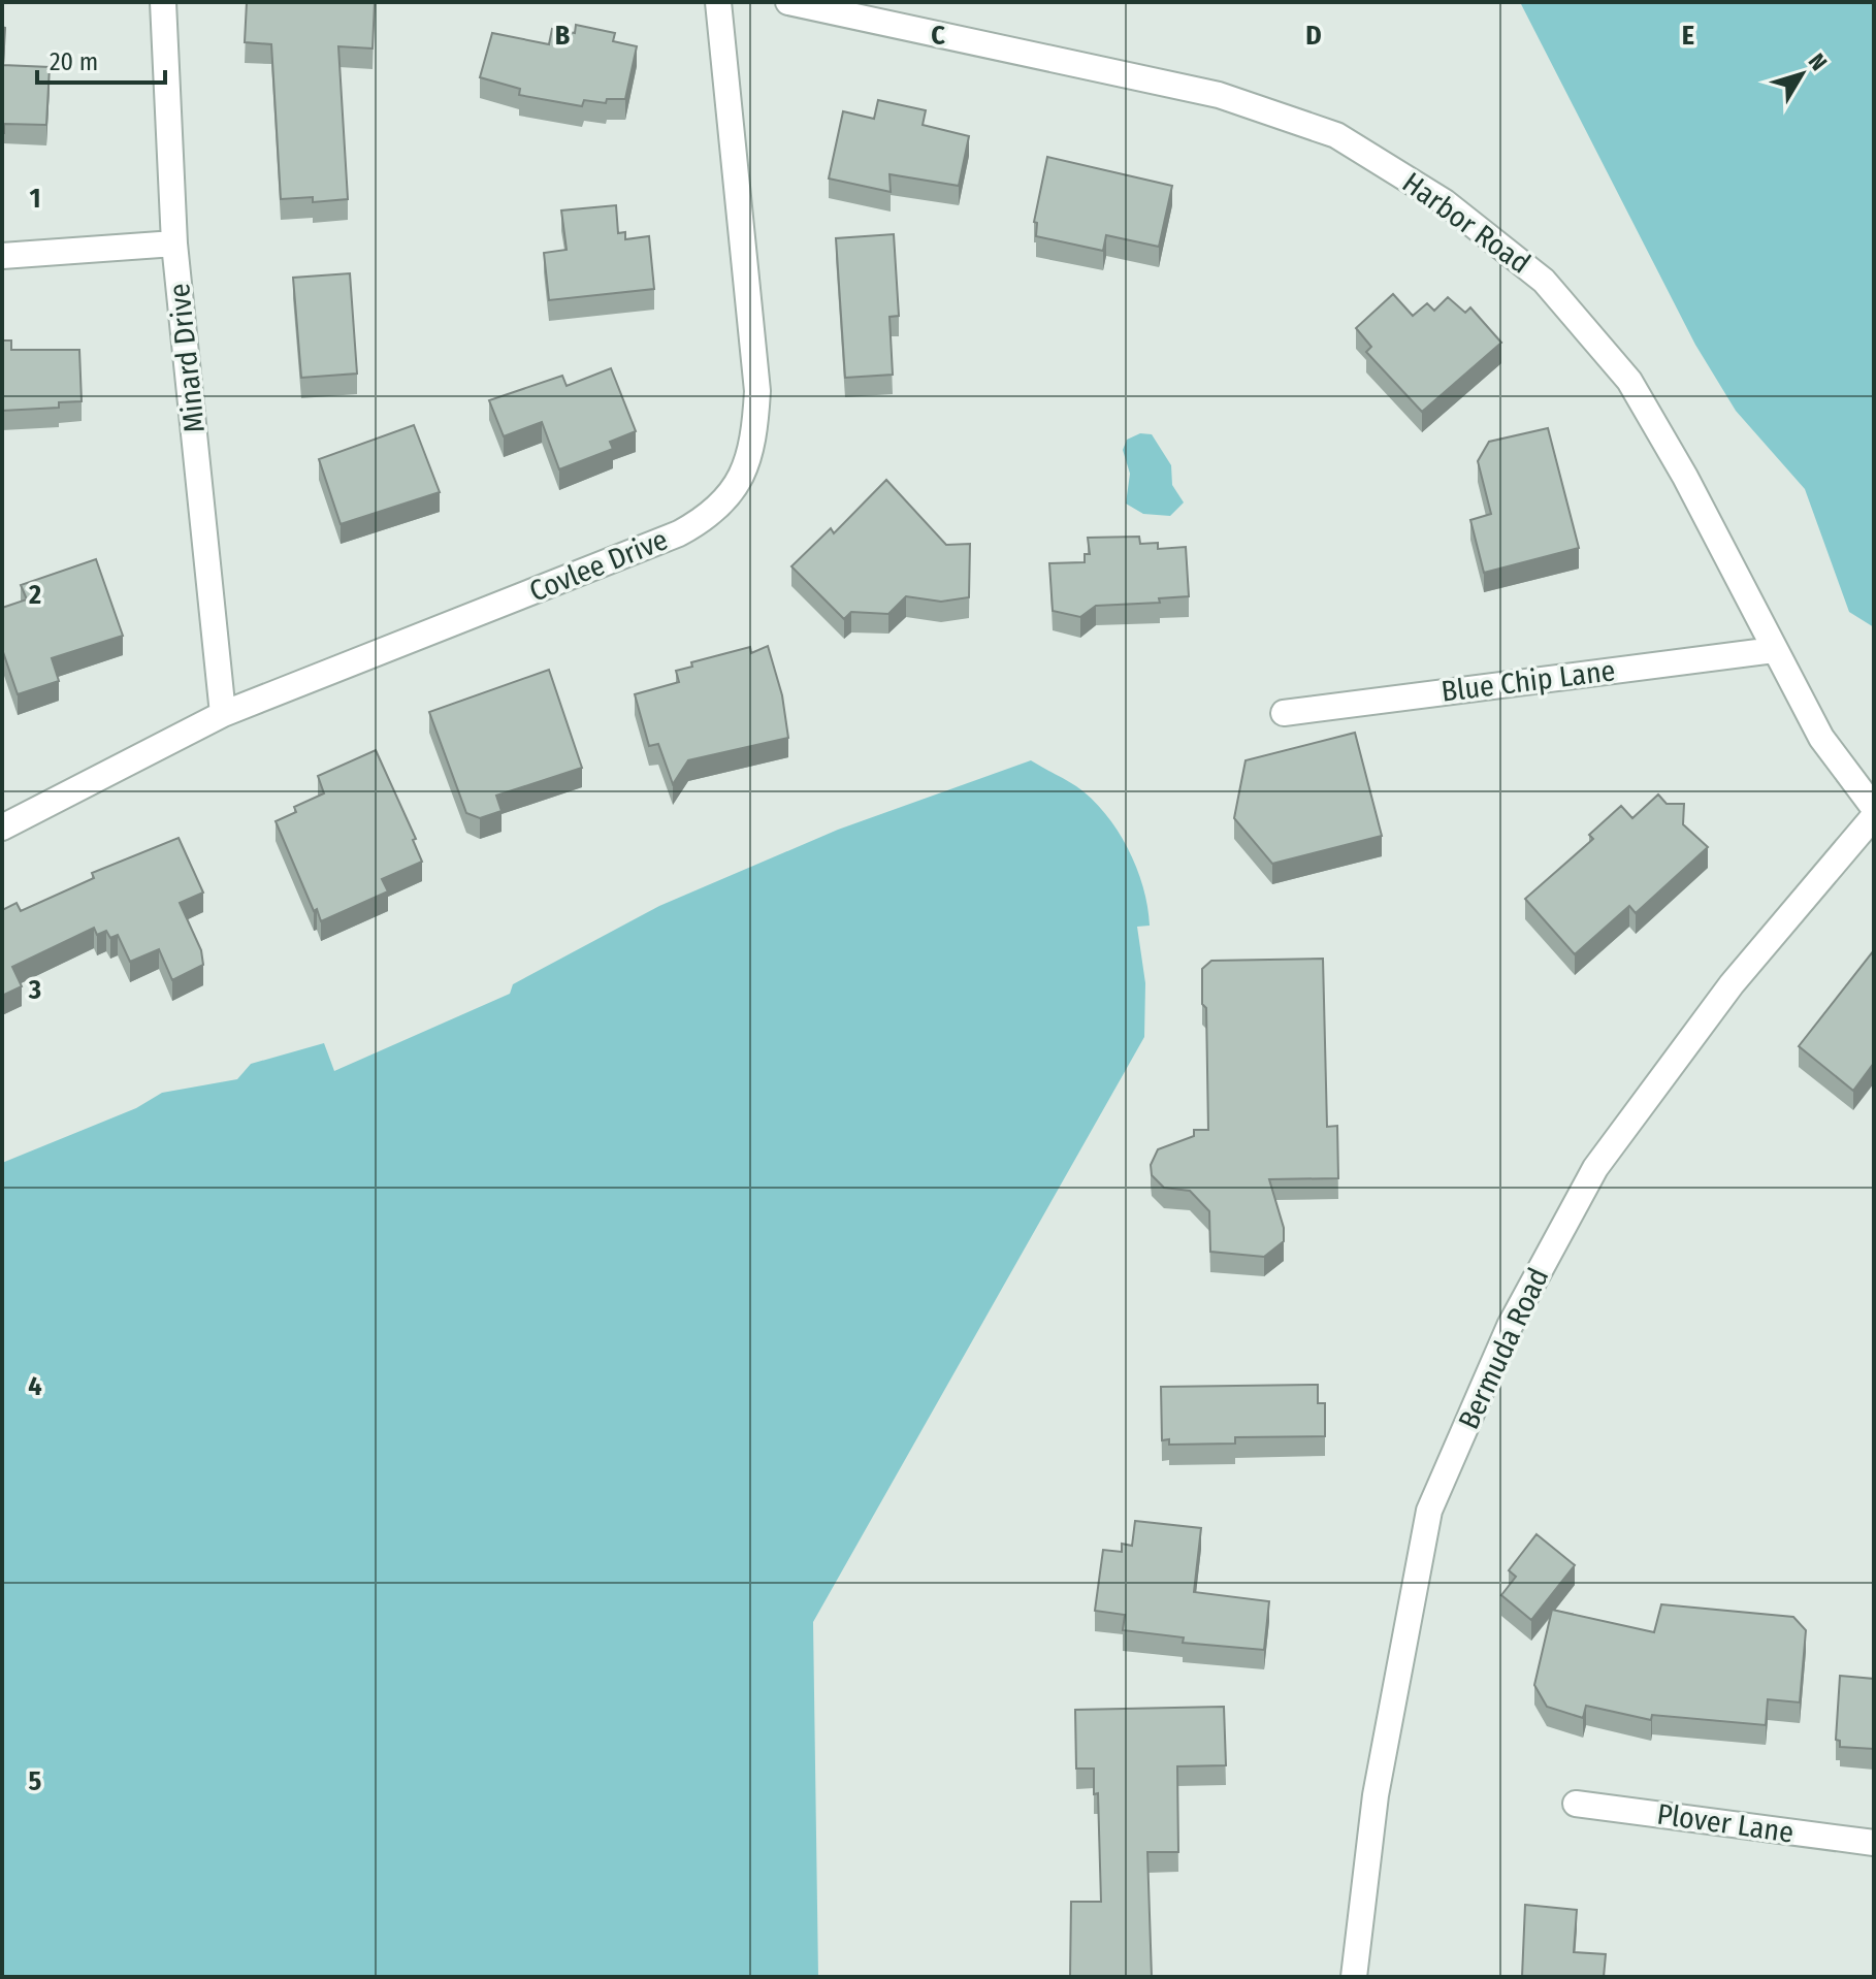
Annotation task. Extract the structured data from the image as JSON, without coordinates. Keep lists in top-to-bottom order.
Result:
{
  "streets": {
    "street": [
      "Harbor Road",
      "Minard Drive",
      "Covlee Drive",
      "Blue Chip Lane",
      "Bermuda Road",
      "Plover Lane"
    ]
  },
  "crossings": [
    ["Harbor Road", "Blue Chip Lane"],
    ["Minard Drive", "Covlee Drive"]
  ],
  "scale_bar": "20 m",
  "north": "top right",
  "grid": {
    "columns": [
      "B",
      "C",
      "D",
      "E"
    ],
    "rows": [
      "1",
      "2",
      "3",
      "4",
      "5"
    ]
  }
}
